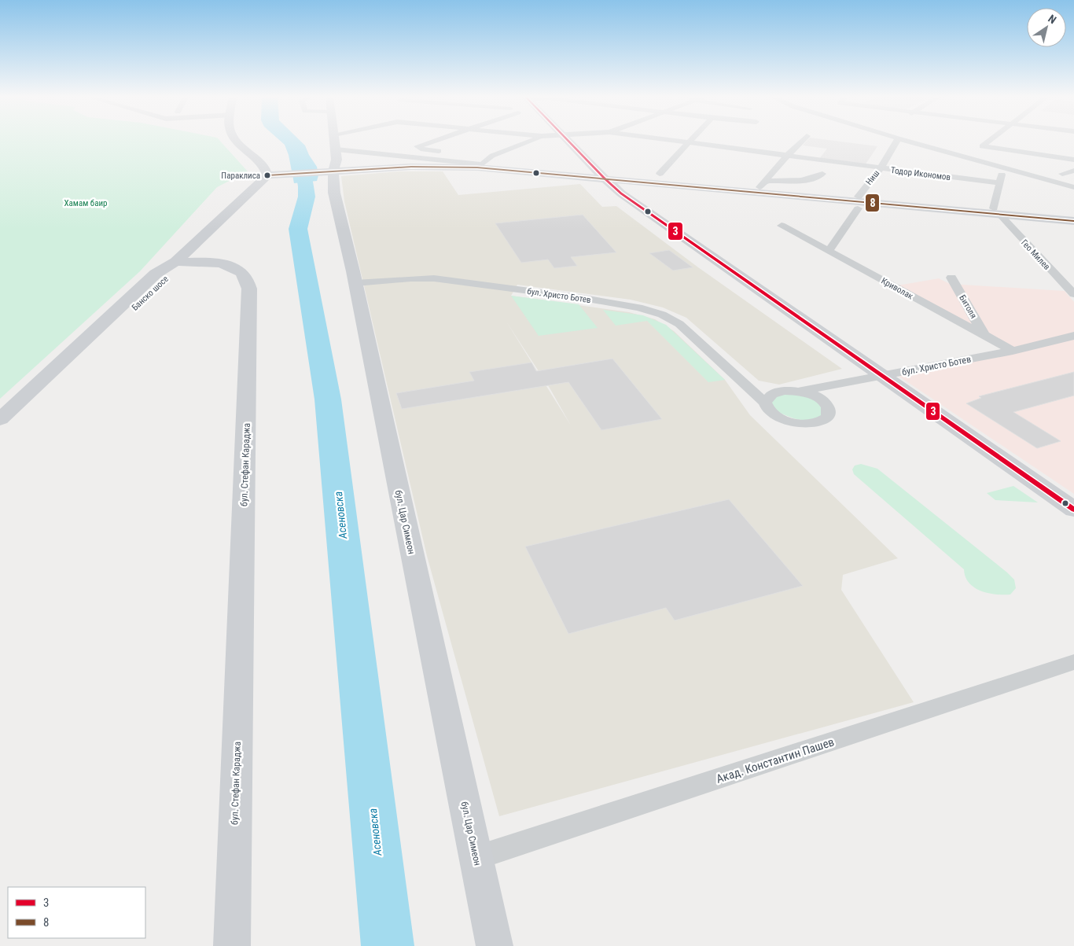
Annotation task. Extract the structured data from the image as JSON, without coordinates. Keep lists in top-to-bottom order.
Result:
{
  "streets": {
    "main road": ["Банско шосе", "бул. Стефан Караджа", "бул. Цар Симеон"],
    "street": [
      "Тодор Икономов",
      "Ниш",
      "Гео Милев",
      "Криволак",
      "бул. Христо Ботев",
      "Битоля",
      "Акад. Константин Пашев"
    ]
  },
  "crossings": [
    ["Тодор Икономов", "Ниш"],
    ["Криволак", "бул. Христо Ботев"],
    ["Криволак", "Битоля"],
    ["бул. Христо Ботев", "бул. Цар Симеон"],
    ["бул. Цар Симеон", "Акад. Константин Пашев"]
  ],
  "water": ["Асеновска"],
  "parks": ["Хамам баир"],
  "places": ["Параклиса"],
  "lines": ["transit line 3", "transit line 8"],
  "legend": ["3", "8"],
  "north": "top right"
}
